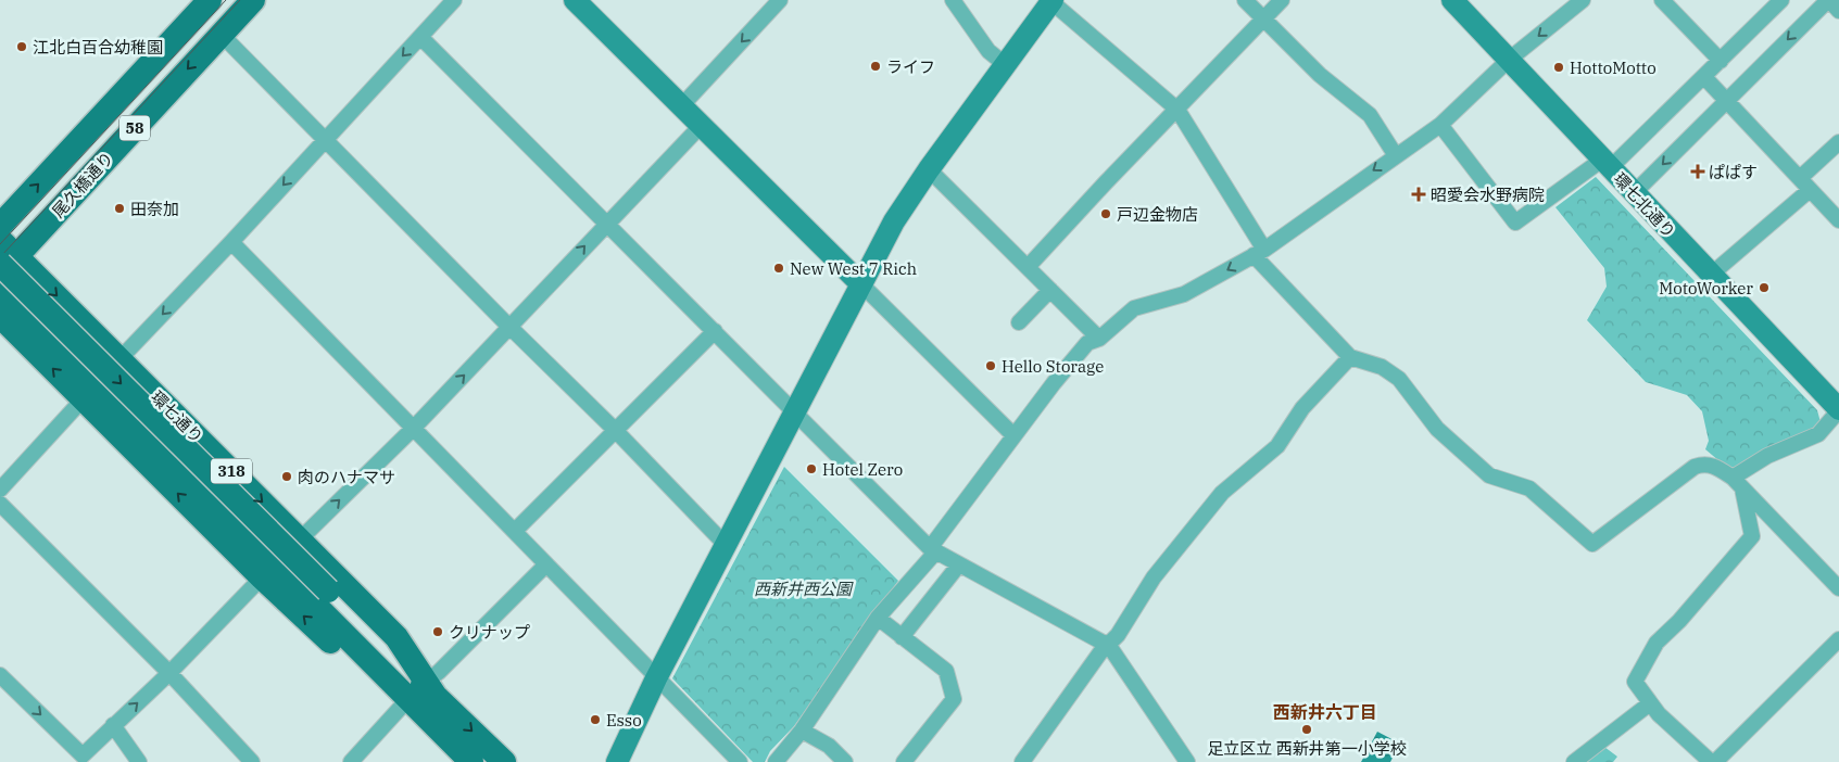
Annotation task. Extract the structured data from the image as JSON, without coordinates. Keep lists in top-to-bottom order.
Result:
{
  "streets": {
    "main road": [
      "58",
      "尾久橋通り",
      "環七通り",
      "318"
    ],
    "street": ["環七北通り"]
  },
  "crossings": [
    ["尾久橋通り", "環七通り"]
  ],
  "districts": ["西新井六丁目"],
  "parks": ["西新井西公園"],
  "places": {
    "other": [
      "江北白百合幼稚園",
      "ライフ",
      "HottoMotto",
      "田奈加",
      "戸辺金物店",
      "New West 7 Rich",
      "MotoWorker",
      "Hello Storage",
      "Hotel Zero",
      "肉のハナマサ",
      "クリナップ",
      "Esso",
      "足立区立 西新井第一小学校"
    ],
    "health": ["ぱぱす", "昭愛会水野病院"]
  }
}
